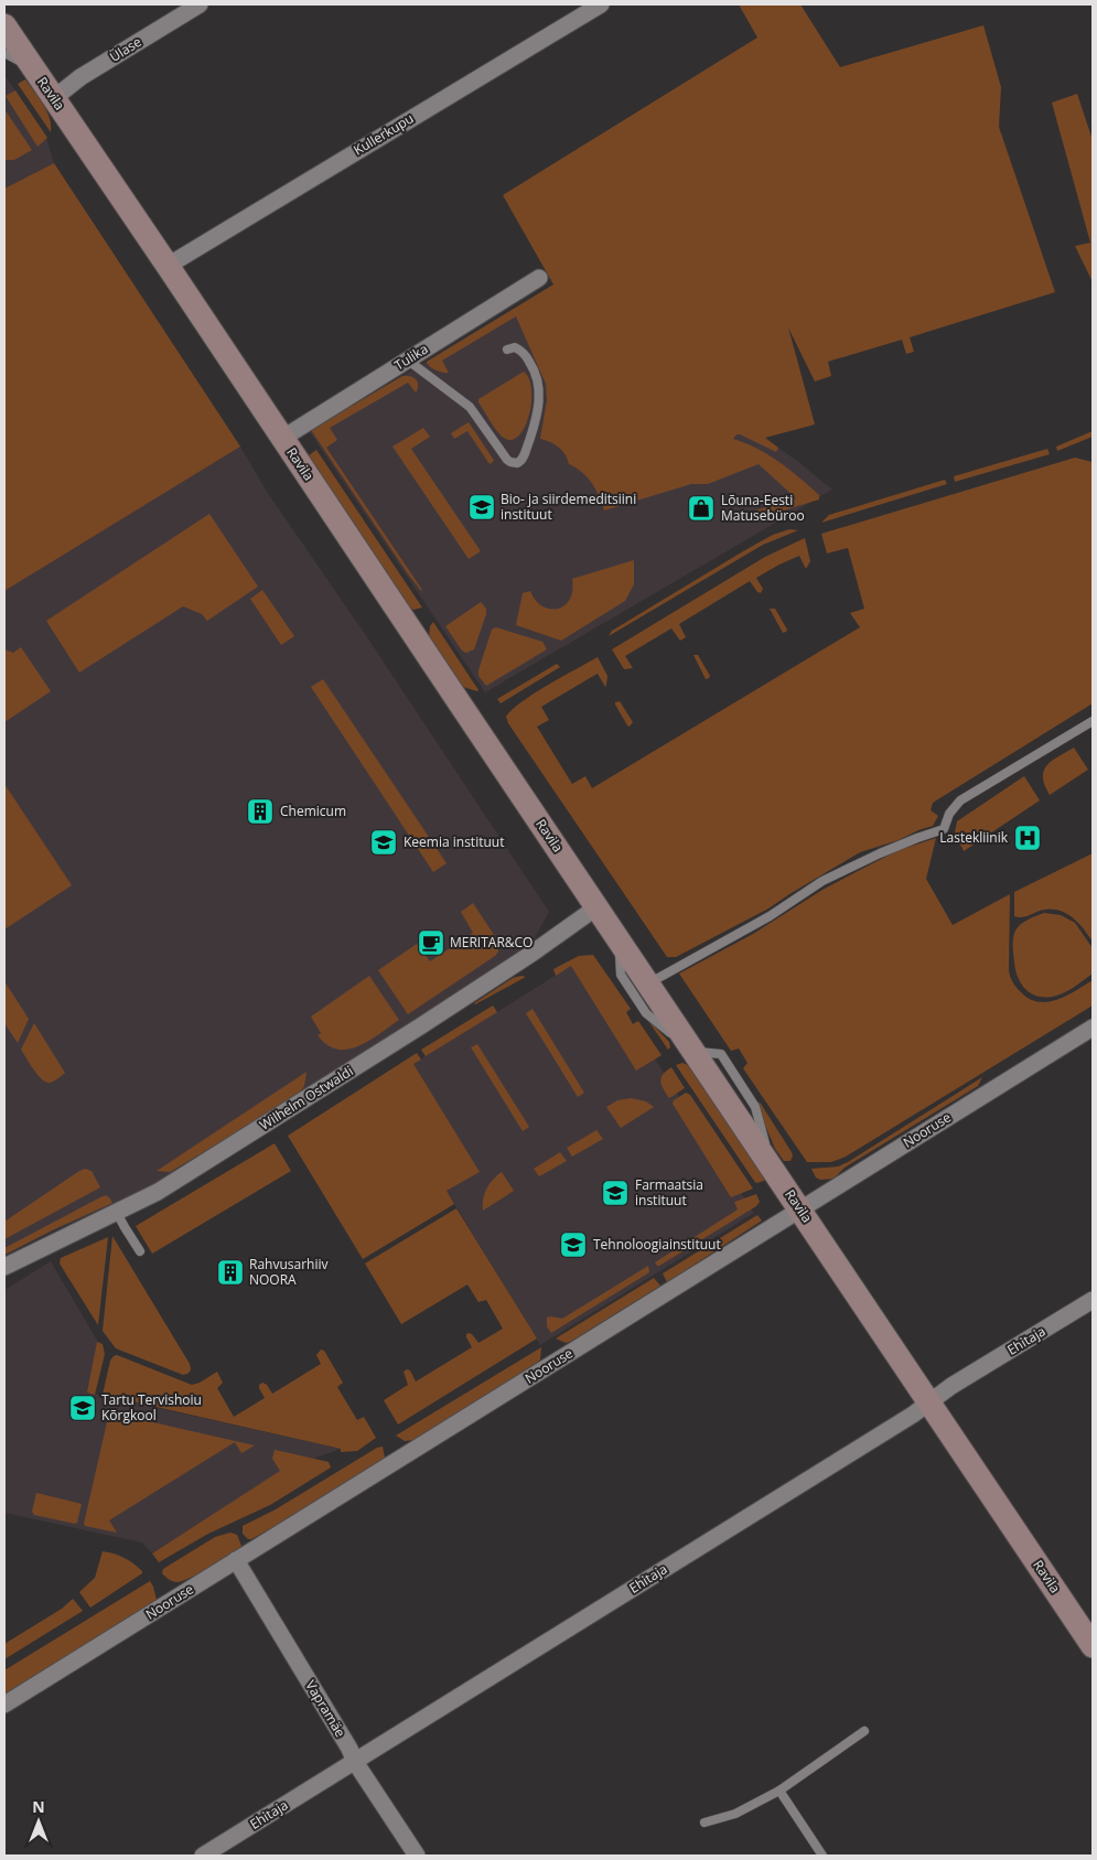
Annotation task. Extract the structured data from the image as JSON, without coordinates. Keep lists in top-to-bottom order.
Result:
{
  "streets": {
    "street": [
      "Ülase",
      "Ravila",
      "Kullerkupu",
      "Tulika",
      "Wilhelm Ostwaldi",
      "Nooruse",
      "Ehitaja",
      "Vapramäe"
    ]
  },
  "crossings": [
    ["Ülase", "Ravila"],
    ["Ravila", "Kullerkupu"],
    ["Ravila", "Tulika"],
    ["Ravila", "Wilhelm Ostwaldi"],
    ["Ravila", "Nooruse"],
    ["Ravila", "Ehitaja"],
    ["Nooruse", "Vapramäe"],
    ["Ehitaja", "Vapramäe"]
  ],
  "places": {
    "school or university": [
      "Bio- ja siirdemeditsiini instituut",
      "Keemia instituut",
      "Farmaatsia instituut",
      "Tehnoloogiainstituut",
      "Tartu Tervishoiu Kõrgkool"
    ],
    "shop": ["Lõuna-Eesti Matusebüroo"],
    "building": ["Chemicum", "Rahvusarhiiv NOORA"],
    "hospital": ["Lastekliinik"],
    "cafe": ["MERITAR&CO"]
  },
  "north": "top"
}
